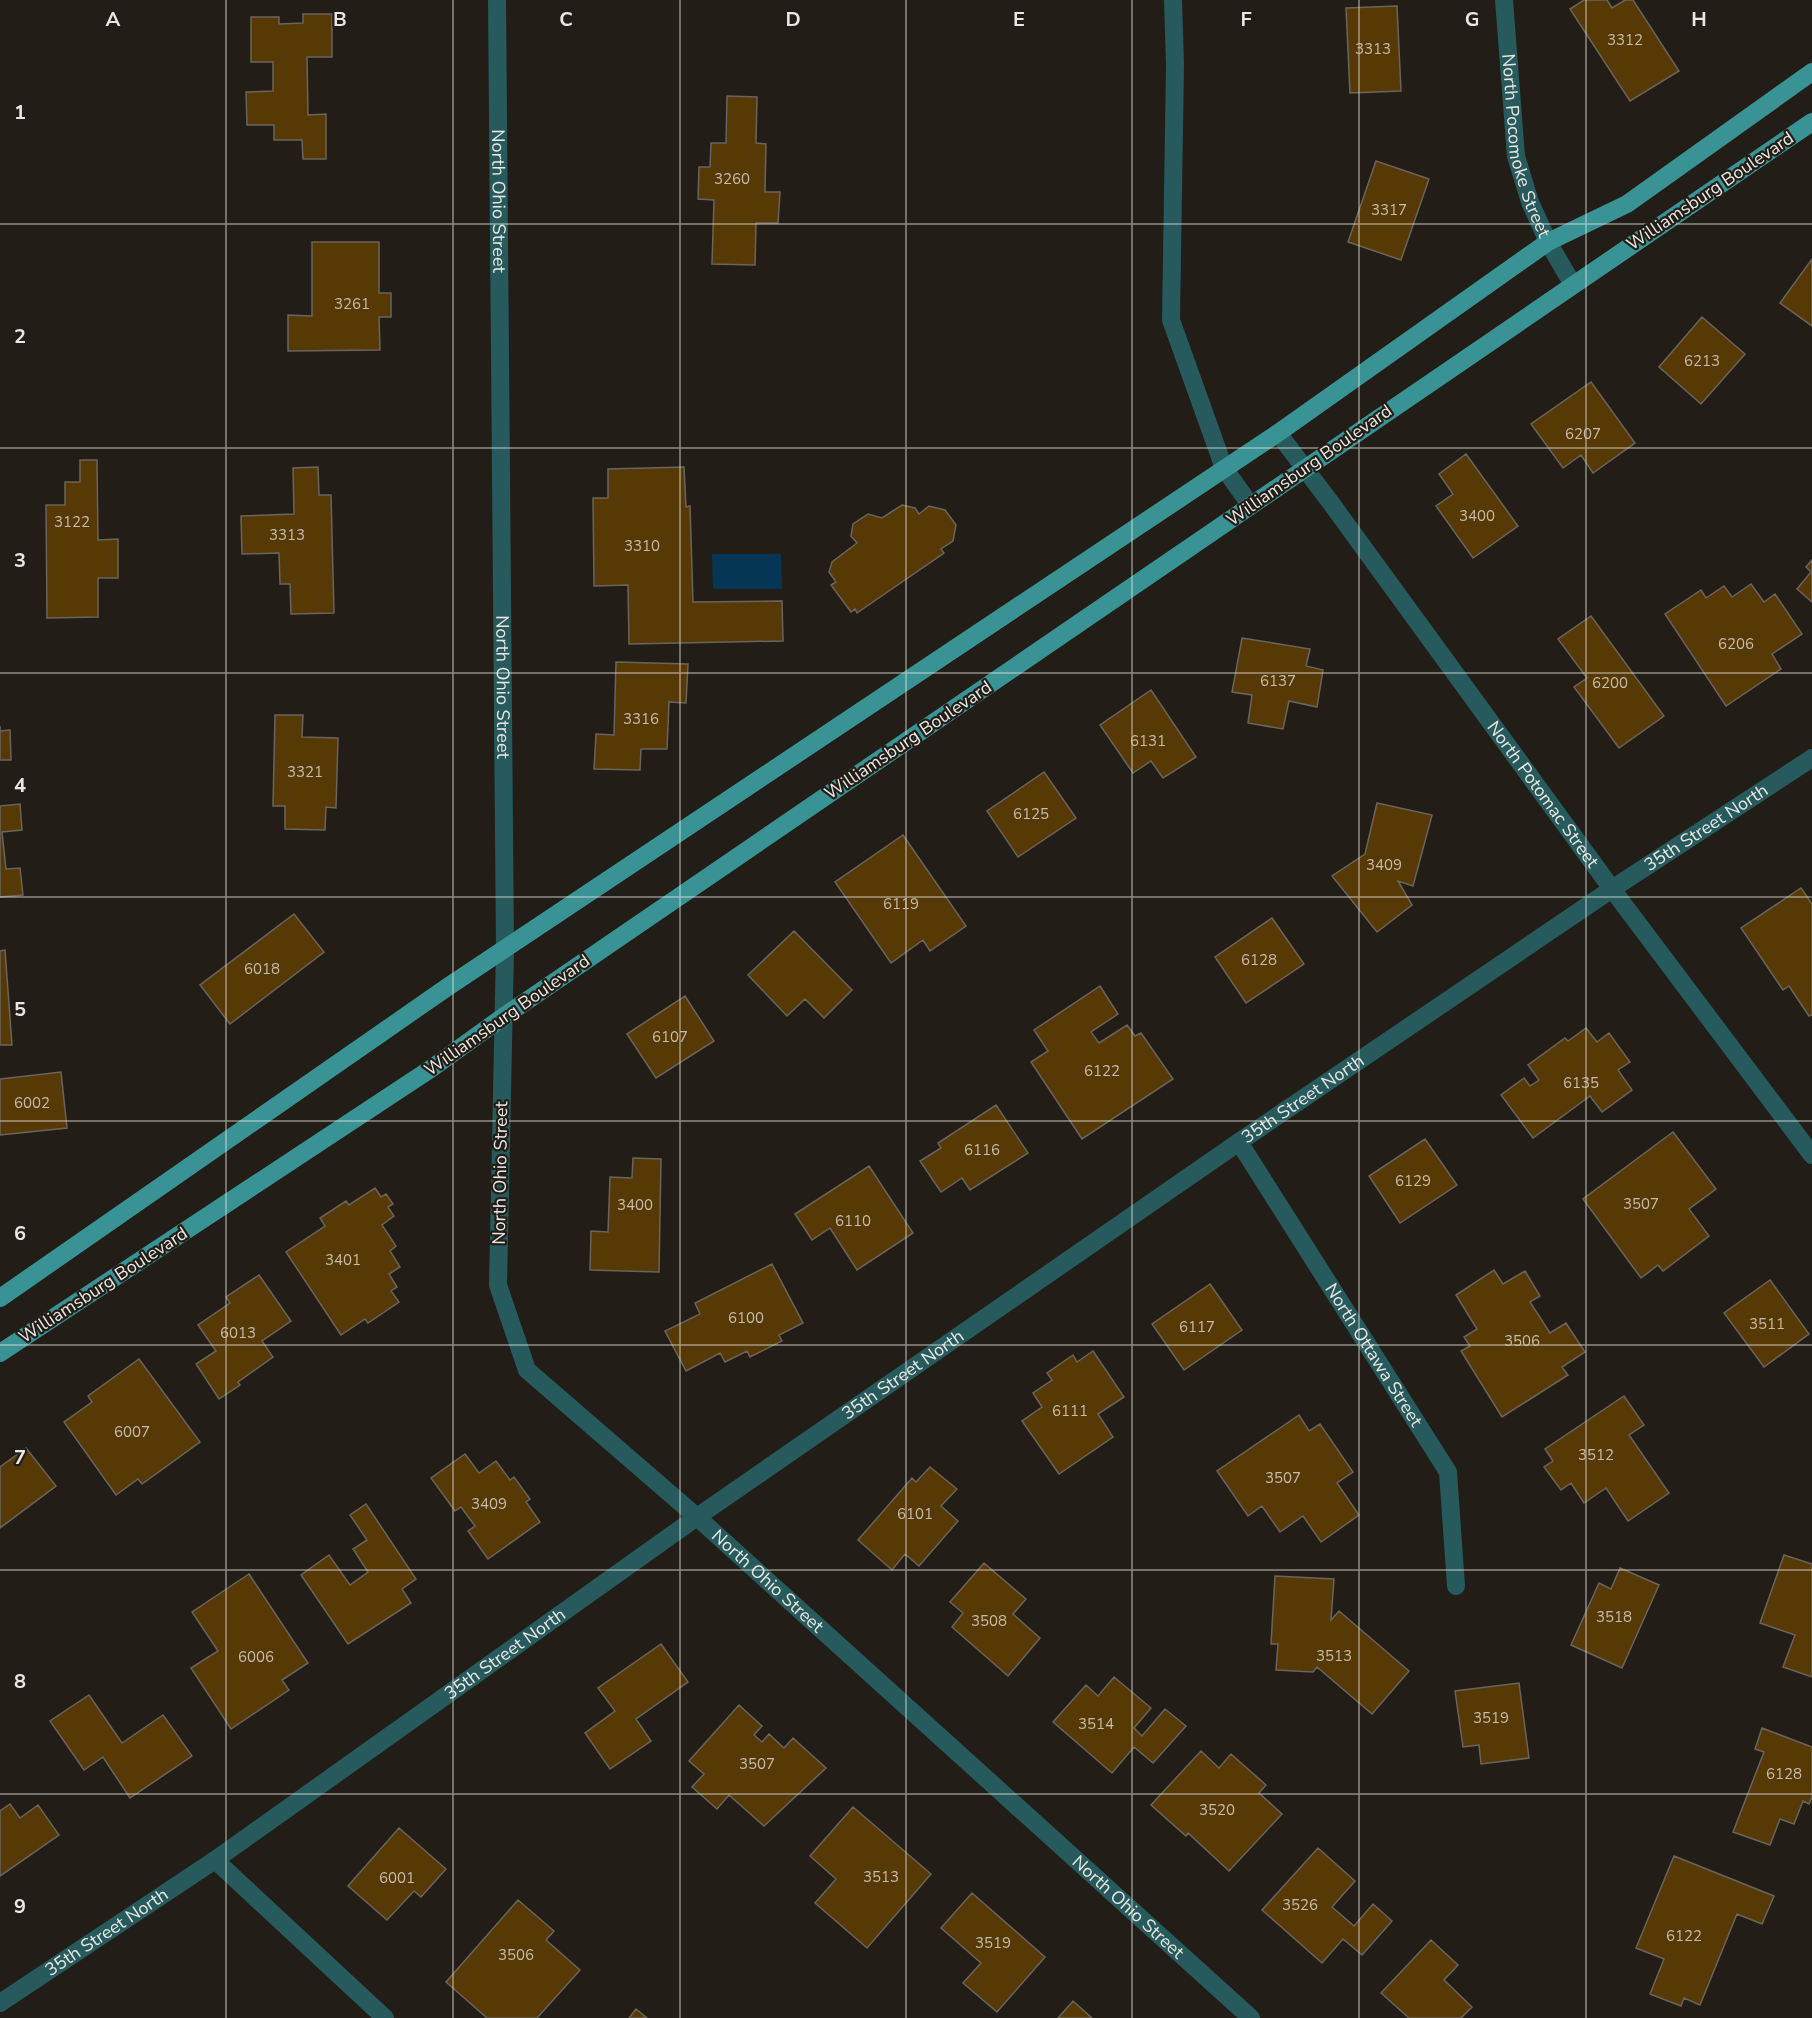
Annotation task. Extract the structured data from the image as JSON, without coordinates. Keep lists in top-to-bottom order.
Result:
{
  "streets": {
    "main road": ["Williamsburg Boulevard"],
    "street": [
      "North Pocomoke Street",
      "North Ohio Street",
      "North Potomac Street",
      "35th Street North",
      "North Ottawa Street"
    ]
  },
  "crossings": [
    ["North Pocomoke Street", "Williamsburg Boulevard"],
    ["Williamsburg Boulevard", "North Ohio Street"],
    ["Williamsburg Boulevard", "North Potomac Street"],
    ["North Ohio Street", "35th Street North"],
    ["North Potomac Street", "35th Street North"],
    ["35th Street North", "North Ottawa Street"]
  ],
  "house_numbers": [
    "3312",
    "3313",
    "3260",
    "3317",
    "3261",
    "6213",
    "6207",
    "3400",
    "3122",
    "3313",
    "3310",
    "6206",
    "6137",
    "6200",
    "3316",
    "6131",
    "3321",
    "6125",
    "3409",
    "6119",
    "6128",
    "6018",
    "6107",
    "6122",
    "6135",
    "6002",
    "6116",
    "6129",
    "3507",
    "3400",
    "6110",
    "3401",
    "6100",
    "3511",
    "6117",
    "6013",
    "3506",
    "6111",
    "6007",
    "3512",
    "3507",
    "3409",
    "6101",
    "3518",
    "3508",
    "3513",
    "6006",
    "3519",
    "3514",
    "3507",
    "6128",
    "3520",
    "3513",
    "6001",
    "3526",
    "6122",
    "3519",
    "3506"
  ],
  "grid": {
    "columns": [
      "A",
      "B",
      "C",
      "D",
      "E",
      "F",
      "G",
      "H"
    ],
    "rows": [
      "1",
      "2",
      "3",
      "4",
      "5",
      "6",
      "7",
      "8",
      "9"
    ]
  }
}
